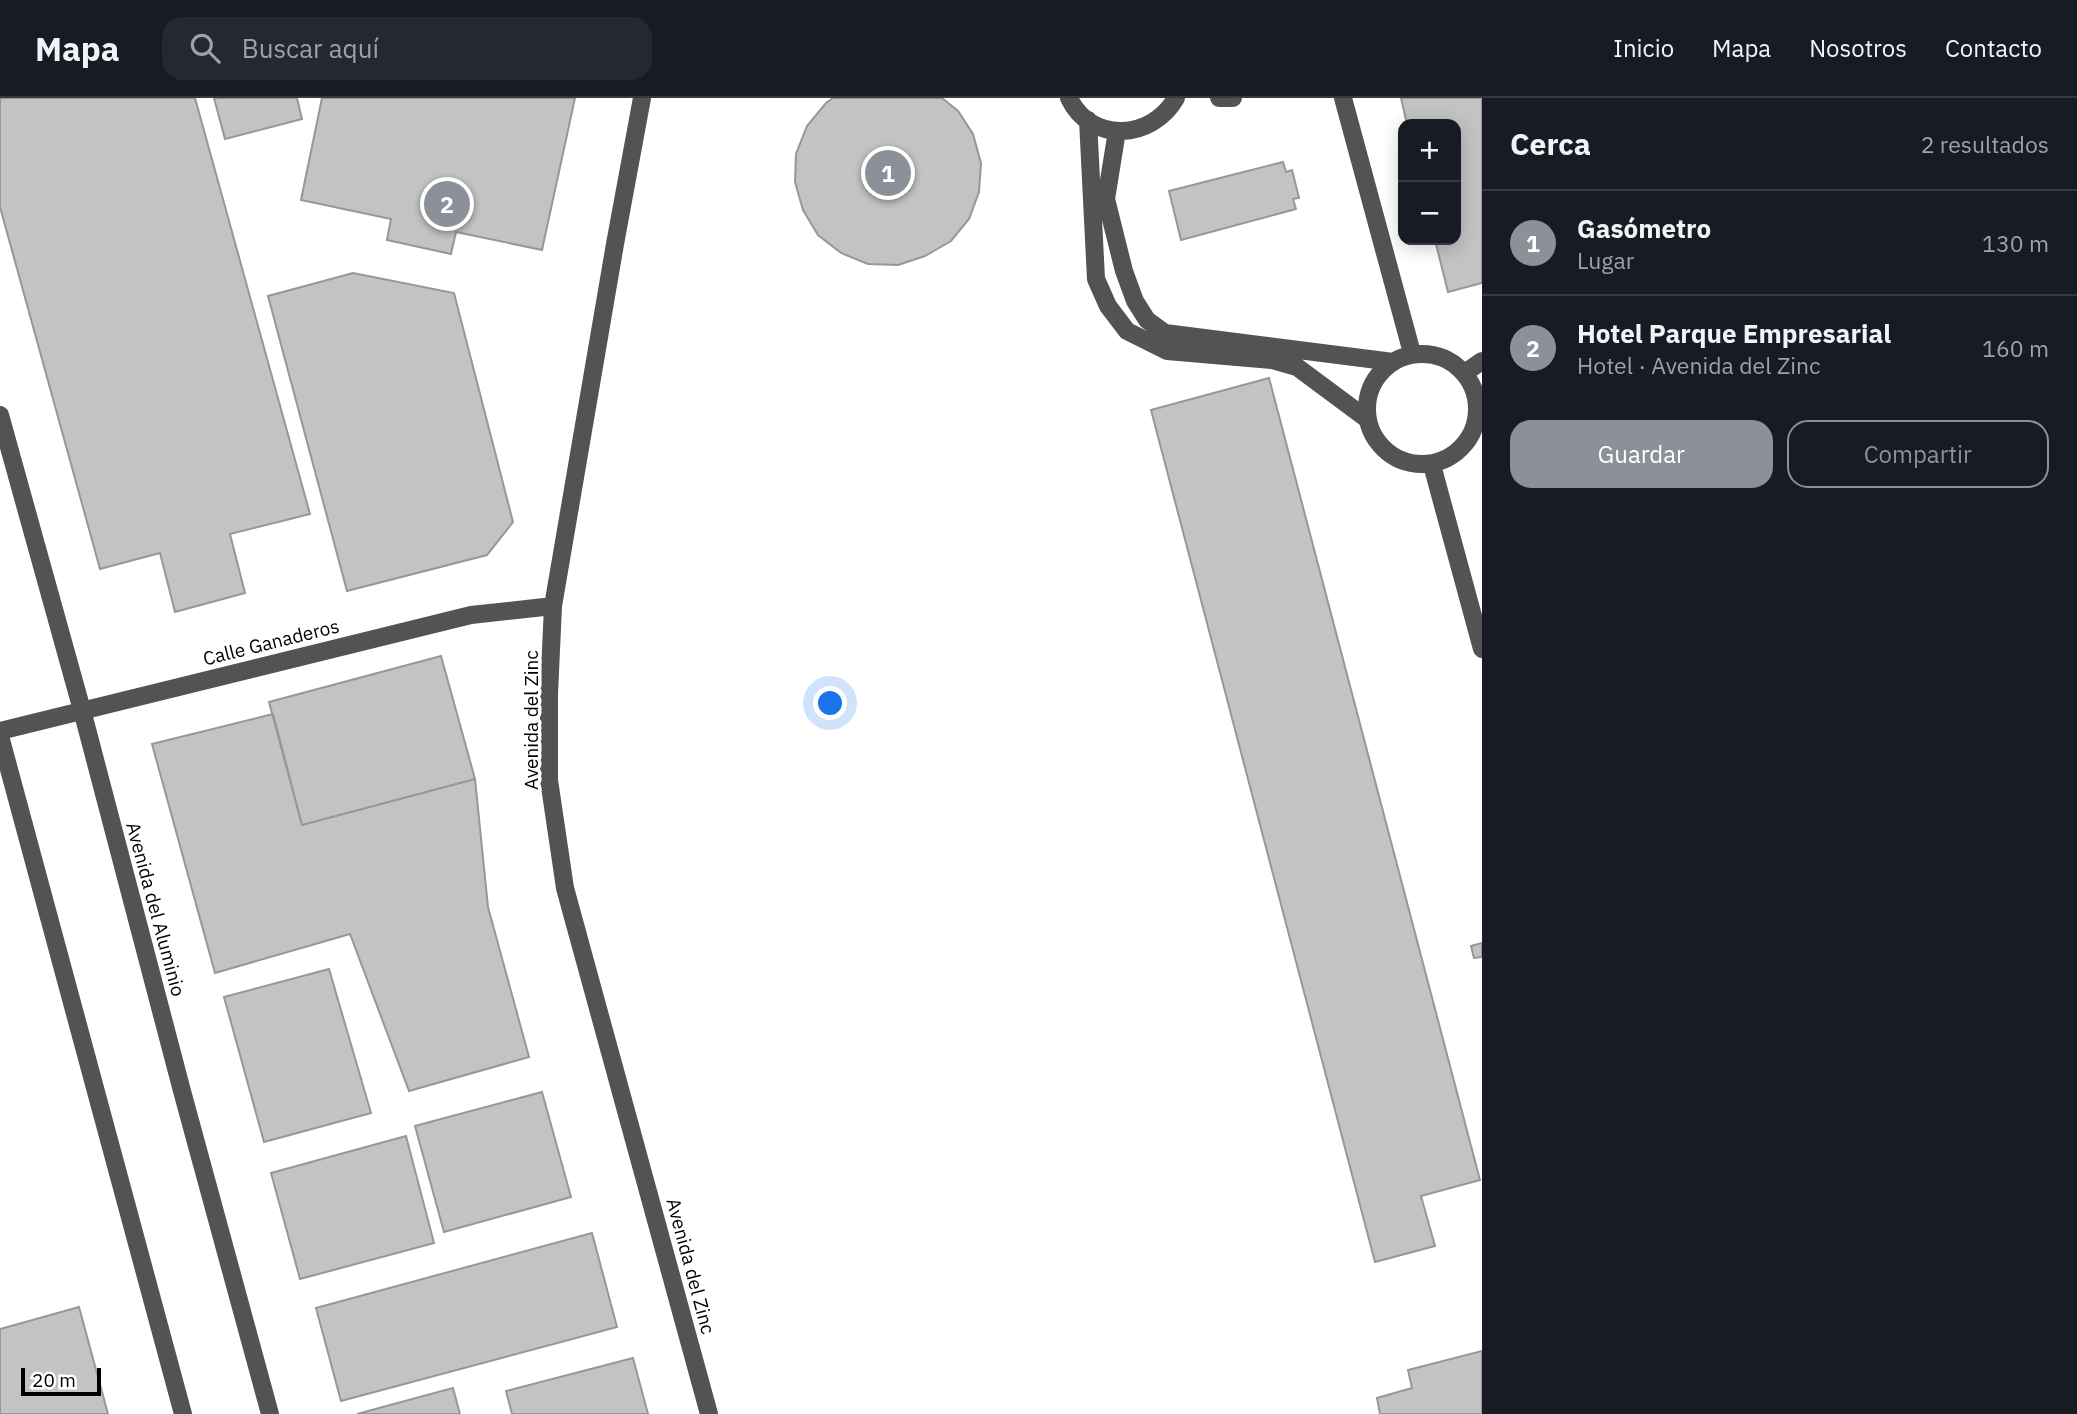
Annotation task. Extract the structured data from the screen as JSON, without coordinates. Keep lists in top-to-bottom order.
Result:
{
  "streets": {
    "street": ["Calle Ganaderos", "Avenida del Zinc", "Avenida del Aluminio"]
  },
  "crossings": [
    ["Calle Ganaderos", "Avenida del Zinc"],
    ["Calle Ganaderos", "Avenida del Aluminio"]
  ],
  "scale_bar": "20 m",
  "page": {
    "header": "Mapa",
    "search": "Buscar aquí",
    "nav": [
      "Inicio",
      "Mapa",
      "Nosotros",
      "Contacto"
    ],
    "heading": ["Cerca", "2 resultados"],
    "map_buttons": ["+", "−"],
    "pins": ["1", "2"],
    "list": [
      {
        "mark": "1",
        "name": "Gasómetro",
        "note": "Lugar",
        "value": "130 m"
      },
      {
        "mark": "2",
        "name": "Hotel Parque Empresarial",
        "note": "Hotel · Avenida del Zinc",
        "value": "160 m"
      }
    ],
    "buttons": ["Guardar", "Compartir"],
    "scale": "20 m"
  }
}
